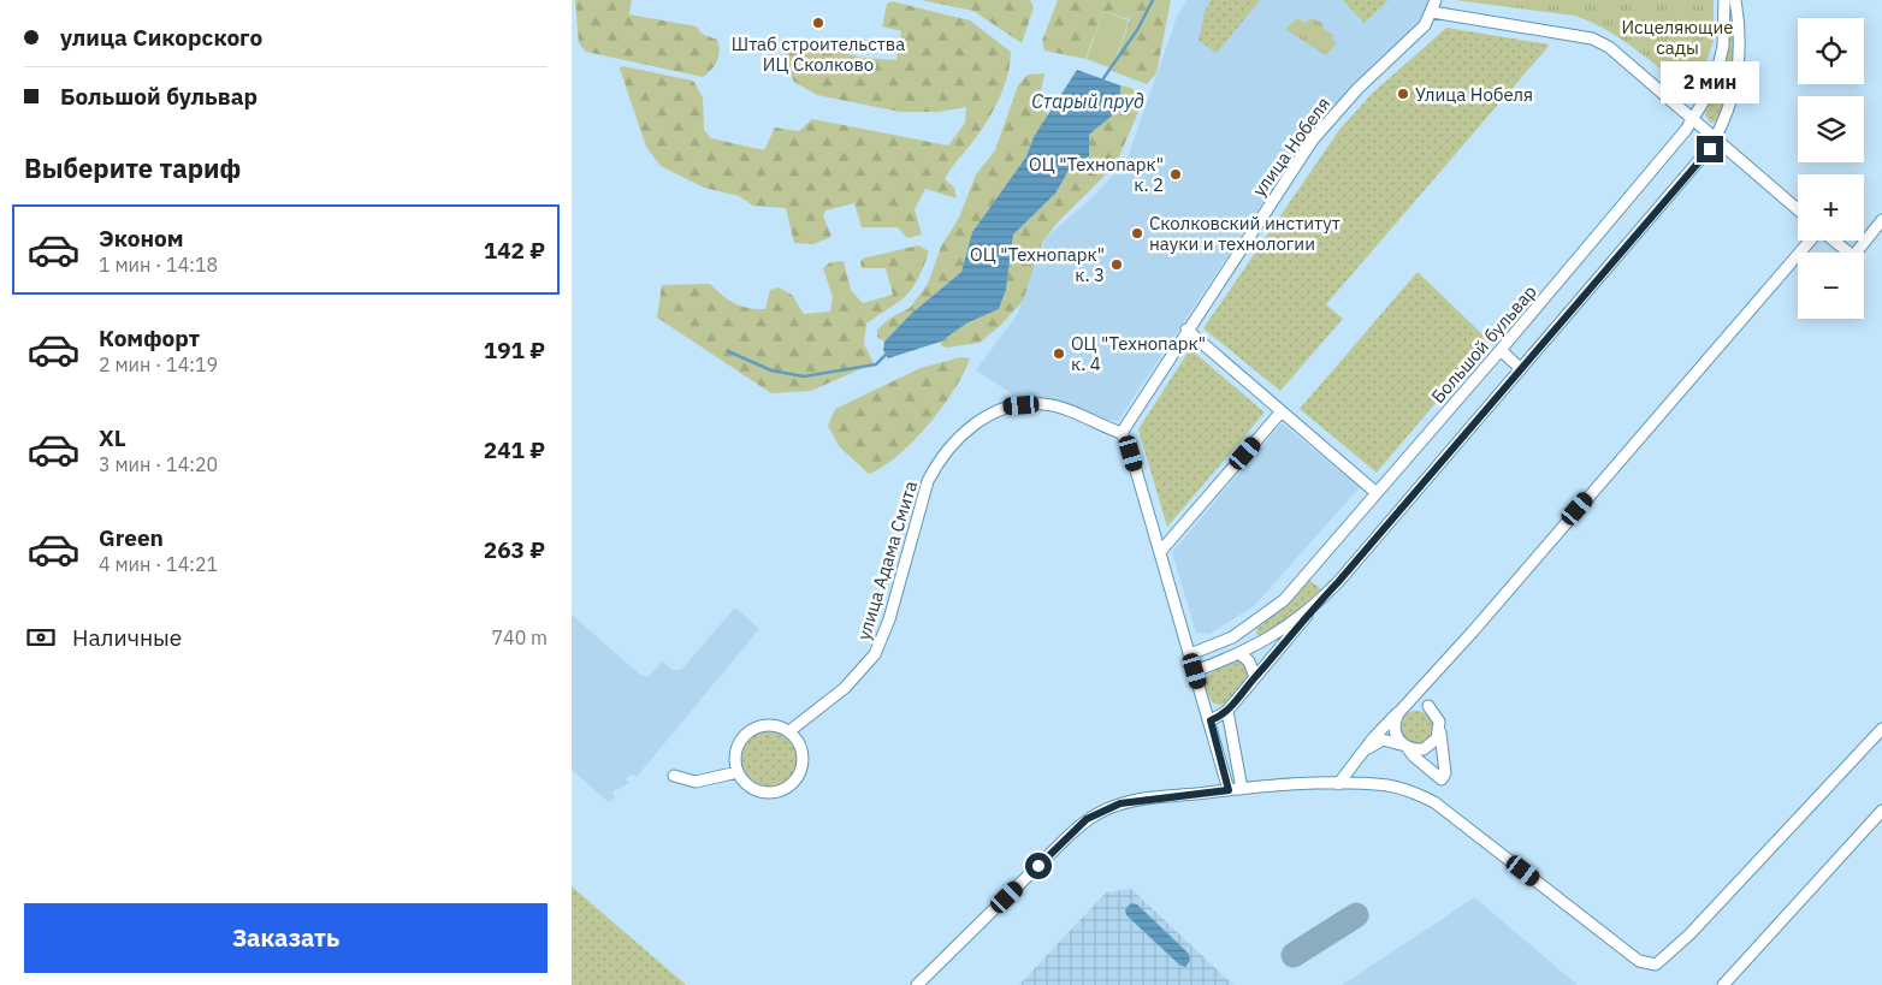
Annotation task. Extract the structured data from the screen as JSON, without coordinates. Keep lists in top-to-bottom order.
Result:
{
  "streets": {
    "street": ["улица Нобеля", "Большой бульвар", "улица Адама Смита"]
  },
  "crossings": [
    ["улица Нобеля", "улица Адама Смита"]
  ],
  "water": ["Старый пруд"],
  "parks": ["Исцеляющие сады"],
  "places": [
    "Штаб строительства ИЦ Сколково",
    "Улица Нобеля",
    "ОЦ \"Технопарк\" к. 2",
    "Сколковский институт науки и технологии",
    "ОЦ \"Технопарк\" к. 3",
    "ОЦ \"Технопарк\" к. 4"
  ],
  "page": {
    "banner": ["улица Сикорского", "Большой бульвар"],
    "map_buttons": ["+", "−"],
    "bubble": "2 мин",
    "heading": "Выберите тариф",
    "list": [
      {
        "name": "Эконом",
        "note": "1 мин · 14:18",
        "value": "142 ₽"
      },
      {
        "name": "Комфорт",
        "note": "2 мин · 14:19",
        "value": "191 ₽"
      },
      {
        "name": "XL",
        "note": "3 мин · 14:20",
        "value": "241 ₽"
      },
      {
        "name": "Green",
        "note": "4 мин · 14:21",
        "value": "263 ₽"
      }
    ],
    "pay": ["Наличные", "740 m"],
    "buttons": "Заказать"
  }
}
